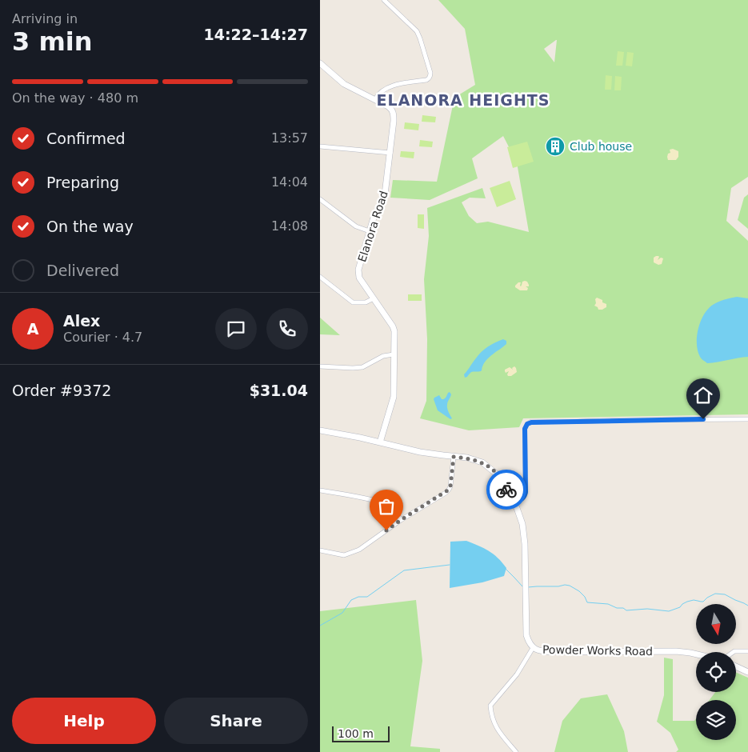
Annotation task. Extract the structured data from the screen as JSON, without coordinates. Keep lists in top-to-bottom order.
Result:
{
  "streets": {
    "main road": ["Elanora Road", "Powder Works Road"]
  },
  "crossings": [
    ["Elanora Road", "Powder Works Road"]
  ],
  "districts": ["ELANORA HEIGHTS"],
  "places": {
    "building": ["Club house"]
  },
  "scale_bar": "100 m",
  "north": "bottom",
  "page": {
    "heading": ["3 min", "Arriving in", "14:22–14:27"],
    "panel": [
      "Alex",
      "Courier · 4.7",
      "Order #9372",
      "$31.04"
    ],
    "bar": "On the way · 480 m",
    "list": [
      ["Confirmed", "13:57"],
      ["Preparing", "14:04"],
      ["On the way", "14:08"],
      "Delivered"
    ],
    "round": "A",
    "buttons": ["Help", "Share"],
    "scale": "100 m"
  }
}
